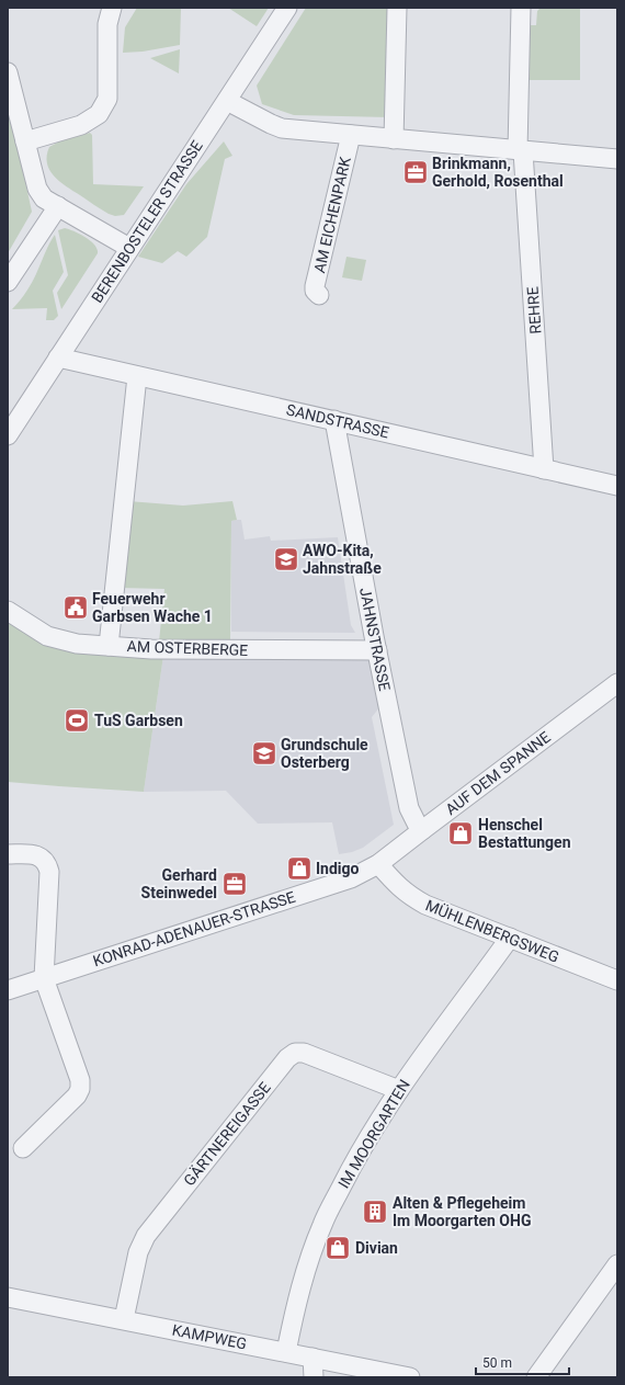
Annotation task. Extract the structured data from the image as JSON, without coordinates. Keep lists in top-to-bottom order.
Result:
{
  "streets": {
    "street": [
      "AM EICHENPARK",
      "BERENBOSTELER STRASSE",
      "REHRE",
      "SANDSTRASSE",
      "JAHNSTRASSE",
      "AM OSTERBERGE",
      "AUF DEM SPANNE",
      "KONRAD-ADENAUER-STRASSE",
      "MÜHLENBERGSWEG",
      "GÄRTNEREIGASSE",
      "IM MOORGARTEN",
      "KAMPWEG"
    ]
  },
  "crossings": [
    ["AM EICHENPARK", "BERENBOSTELER STRASSE"],
    ["AM EICHENPARK", "REHRE"],
    ["BERENBOSTELER STRASSE", "SANDSTRASSE"],
    ["REHRE", "SANDSTRASSE"],
    ["SANDSTRASSE", "JAHNSTRASSE"],
    ["JAHNSTRASSE", "AM OSTERBERGE"],
    ["JAHNSTRASSE", "AUF DEM SPANNE"],
    ["AUF DEM SPANNE", "KONRAD-ADENAUER-STRASSE"],
    ["AUF DEM SPANNE", "MÜHLENBERGSWEG"],
    ["KONRAD-ADENAUER-STRASSE", "MÜHLENBERGSWEG"],
    ["MÜHLENBERGSWEG", "IM MOORGARTEN"],
    ["GÄRTNEREIGASSE", "IM MOORGARTEN"],
    ["GÄRTNEREIGASSE", "KAMPWEG"],
    ["IM MOORGARTEN", "KAMPWEG"]
  ],
  "places": {
    "office": ["Brinkmann, Gerhold, Rosenthal", "Gerhard Steinwedel"],
    "school or university": ["AWO-Kita, Jahnstraße", "Grundschule Osterberg"],
    "public building": ["Feuerwehr Garbsen Wache 1"],
    "sports": ["TuS Garbsen"],
    "shop": ["Henschel Bestattungen", "Indigo", "Divian"],
    "building": ["Alten & Pflegeheim Im Moorgarten OHG"]
  },
  "scale_bar": "50 m"
}
